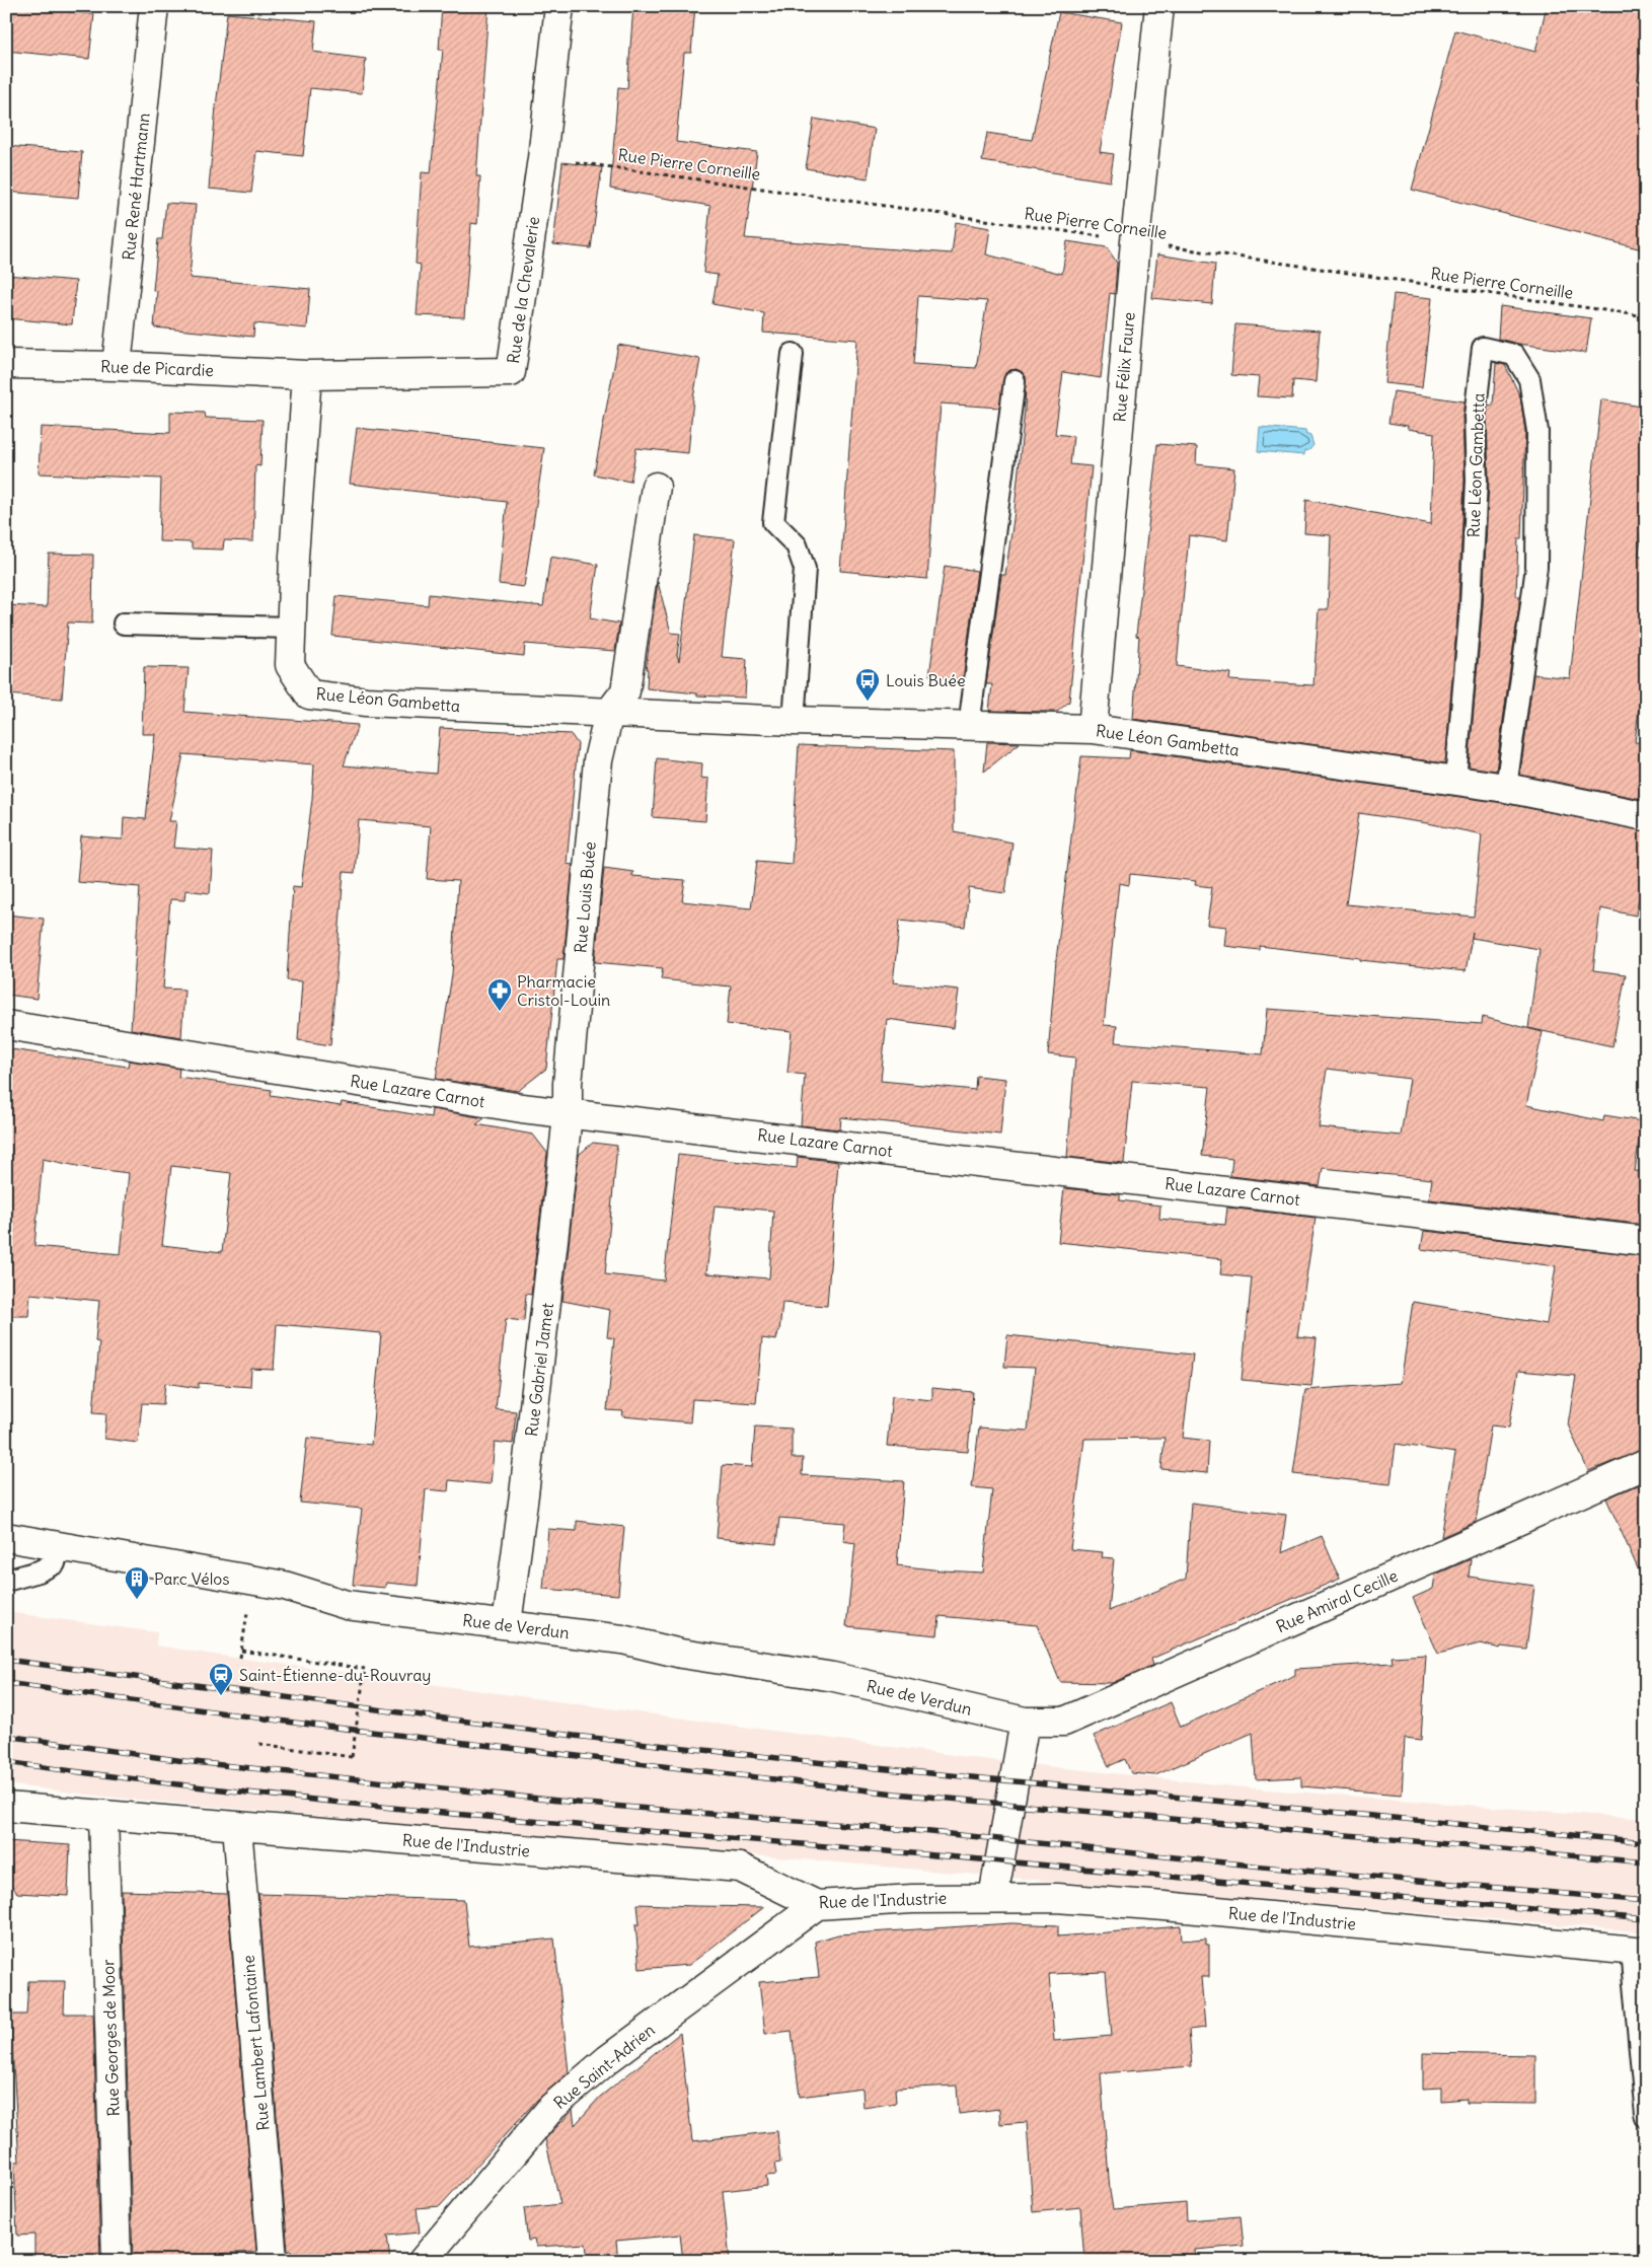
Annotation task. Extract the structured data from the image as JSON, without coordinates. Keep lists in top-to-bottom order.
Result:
{
  "streets": {
    "street": [
      "Rue René Hartmann",
      "Rue de la Chevalerie",
      "Rue Félix Faure",
      "Rue de Picardie",
      "Rue Léon Gambetta",
      "Rue Louis Buée",
      "Rue Lazare Carnot",
      "Rue Gabriel Jamet",
      "Rue Amiral Cecille",
      "Rue de Verdun",
      "Rue de l'Industrie",
      "Rue Georges de Moor",
      "Rue Lambert Lafontaine",
      "Rue Saint-Adrien"
    ],
    "path": ["Rue Pierre Corneille"]
  },
  "crossings": [
    ["Rue Pierre Corneille", "Rue de la Chevalerie"],
    ["Rue Pierre Corneille", "Rue Félix Faure"],
    ["Rue René Hartmann", "Rue de Picardie"],
    ["Rue de la Chevalerie", "Rue de Picardie"],
    ["Rue de la Chevalerie", "Rue Léon Gambetta"],
    ["Rue Félix Faure", "Rue Léon Gambetta"],
    ["Rue de Picardie", "Rue Léon Gambetta"],
    ["Rue Léon Gambetta", "Rue Louis Buée"],
    ["Rue Louis Buée", "Rue Lazare Carnot"],
    ["Rue Louis Buée", "Rue Gabriel Jamet"],
    ["Rue Lazare Carnot", "Rue Gabriel Jamet"],
    ["Rue Gabriel Jamet", "Rue de Verdun"],
    ["Rue Amiral Cecille", "Rue de Verdun"],
    ["Rue de l'Industrie", "Rue Georges de Moor"],
    ["Rue de l'Industrie", "Rue Lambert Lafontaine"],
    ["Rue de l'Industrie", "Rue Saint-Adrien"]
  ],
  "places": {
    "bus stop": ["Louis Buée"],
    "pharmacy": ["Pharmacie Cristol-Louin"],
    "building": ["Parc Vélos"],
    "station": ["Saint-Étienne-du-Rouvray"]
  }
}
